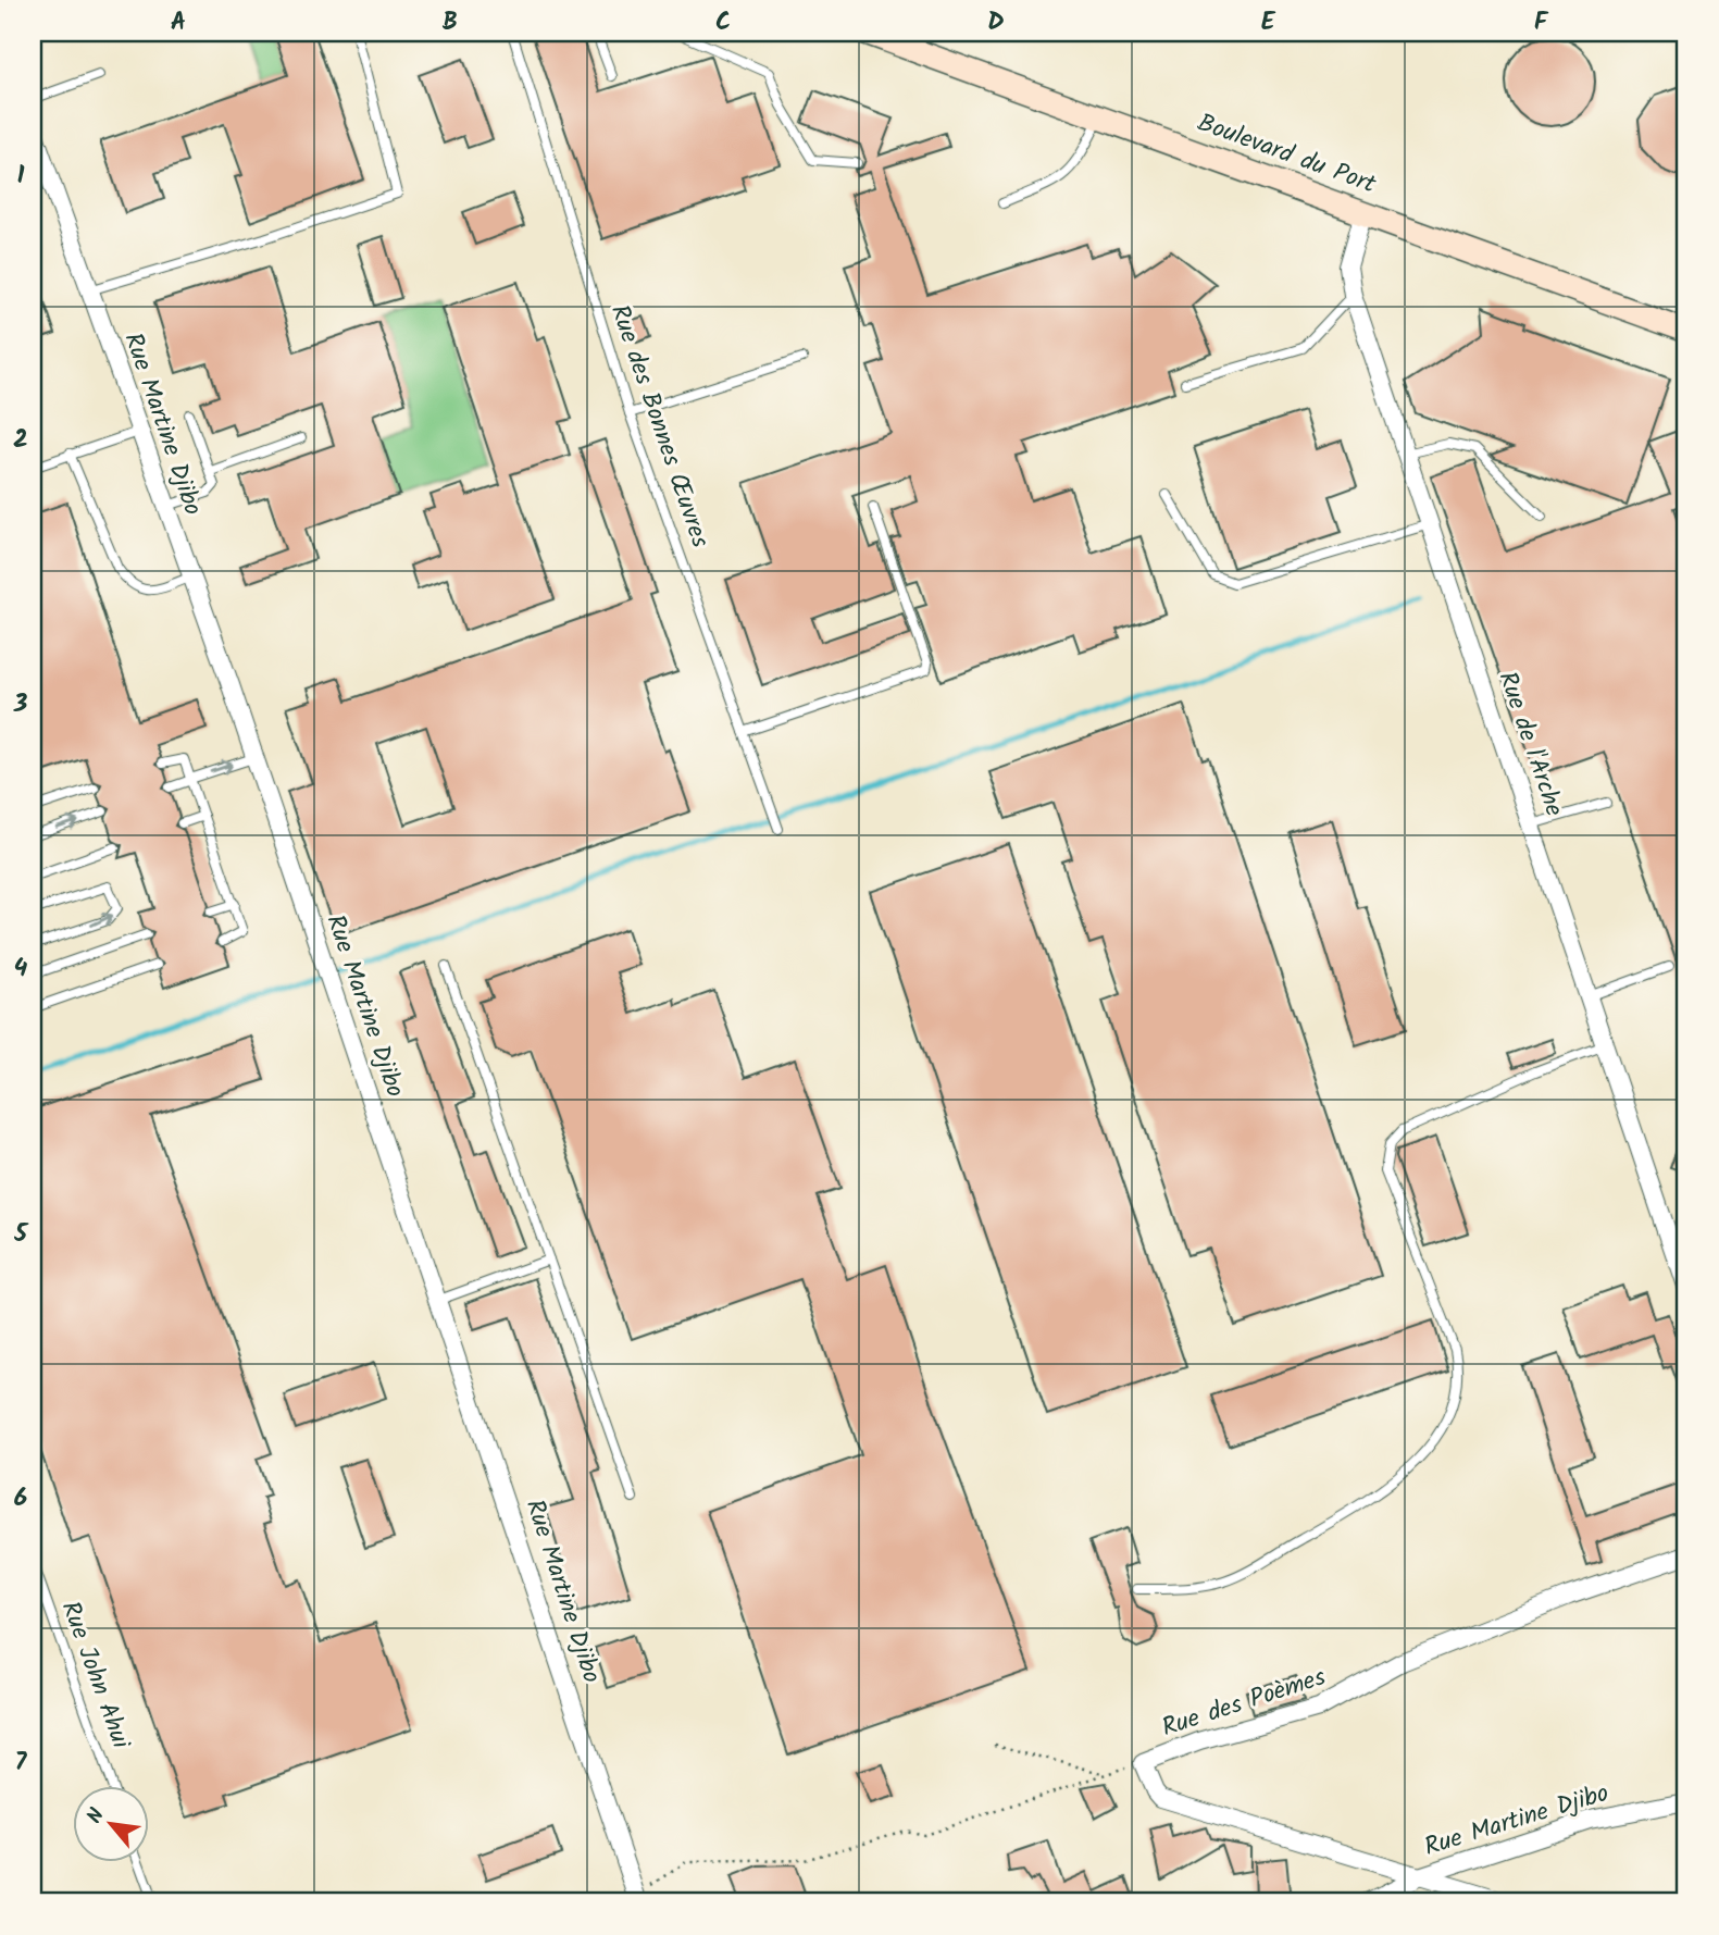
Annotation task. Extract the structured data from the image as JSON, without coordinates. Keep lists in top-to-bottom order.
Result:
{
  "streets": {
    "main road": ["Boulevard du Port"],
    "street": ["Rue Martine Djibo", "Rue de l'Arche", "Rue des Poèmes"],
    "lane": ["Rue des Bonnes Œuvres", "Rue John Ahui"]
  },
  "crossings": [
    ["Boulevard du Port", "Rue de l'Arche"],
    ["Rue Martine Djibo", "Rue des Poèmes"]
  ],
  "north": "top left",
  "grid": {
    "columns": [
      "A",
      "B",
      "C",
      "D",
      "E",
      "F"
    ],
    "rows": [
      "1",
      "2",
      "3",
      "4",
      "5",
      "6",
      "7"
    ]
  }
}
